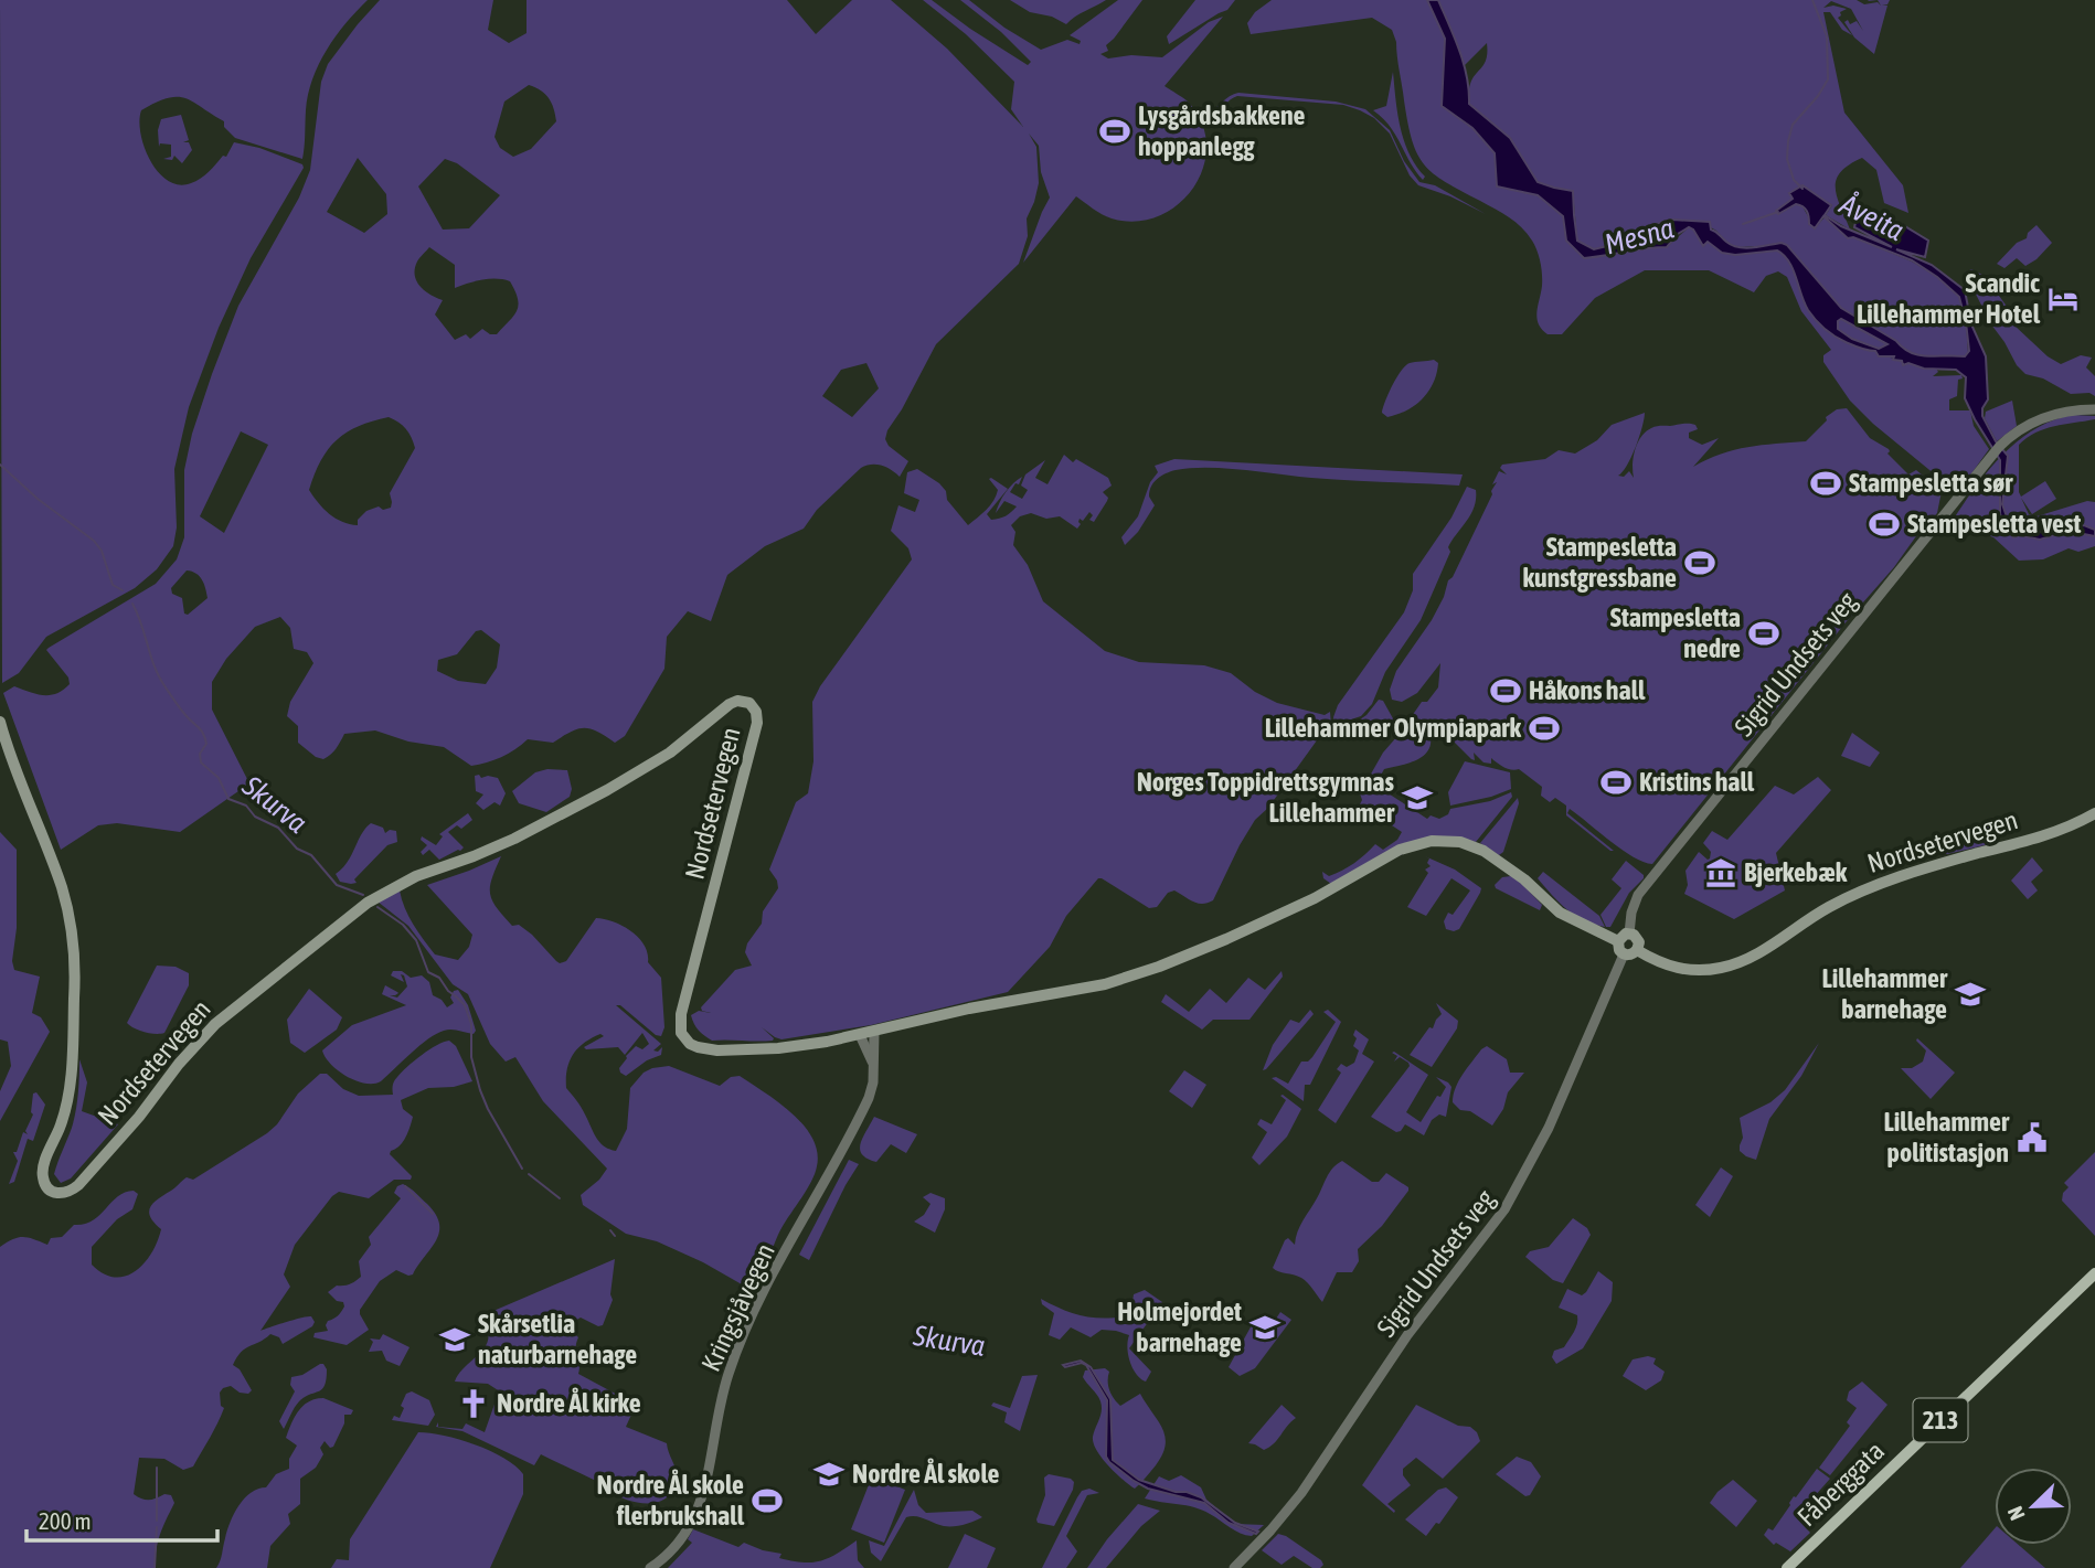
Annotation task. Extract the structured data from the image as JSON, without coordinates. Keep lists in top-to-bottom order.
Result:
{
  "streets": {
    "main road": ["Nordsetervegen", "213", "Fåberggata"],
    "street": ["Sigrid Undsets veg", "Kringsjåvegen"]
  },
  "crossings": [
    ["Sigrid Undsets veg", "Nordsetervegen"],
    ["Nordsetervegen", "Kringsjåvegen"]
  ],
  "water": ["Åveita", "Mesna", "Skurva"],
  "places": {
    "sports": [
      "Lysgårdsbakkene hoppanlegg",
      "Stampesletta sør",
      "Stampesletta vest",
      "Stampesletta kunstgressbane",
      "Stampesletta nedre",
      "Håkons hall",
      "Lillehammer Olympiapark",
      "Kristins hall",
      "Nordre Ål skole flerbrukshall"
    ],
    "hotel": ["Scandic Lillehammer Hotel"],
    "school or university": [
      "Norges Toppidrettsgymnas Lillehammer",
      "Lillehammer barnehage",
      "Holmejordet barnehage",
      "Skårsetlia naturbarnehage",
      "Nordre Ål skole"
    ],
    "museum": ["Bjerkebæk"],
    "public building": ["Lillehammer politistasjon"],
    "church": ["Nordre Ål kirke"]
  },
  "scale_bar": "200 m",
  "north": "bottom left"
}
